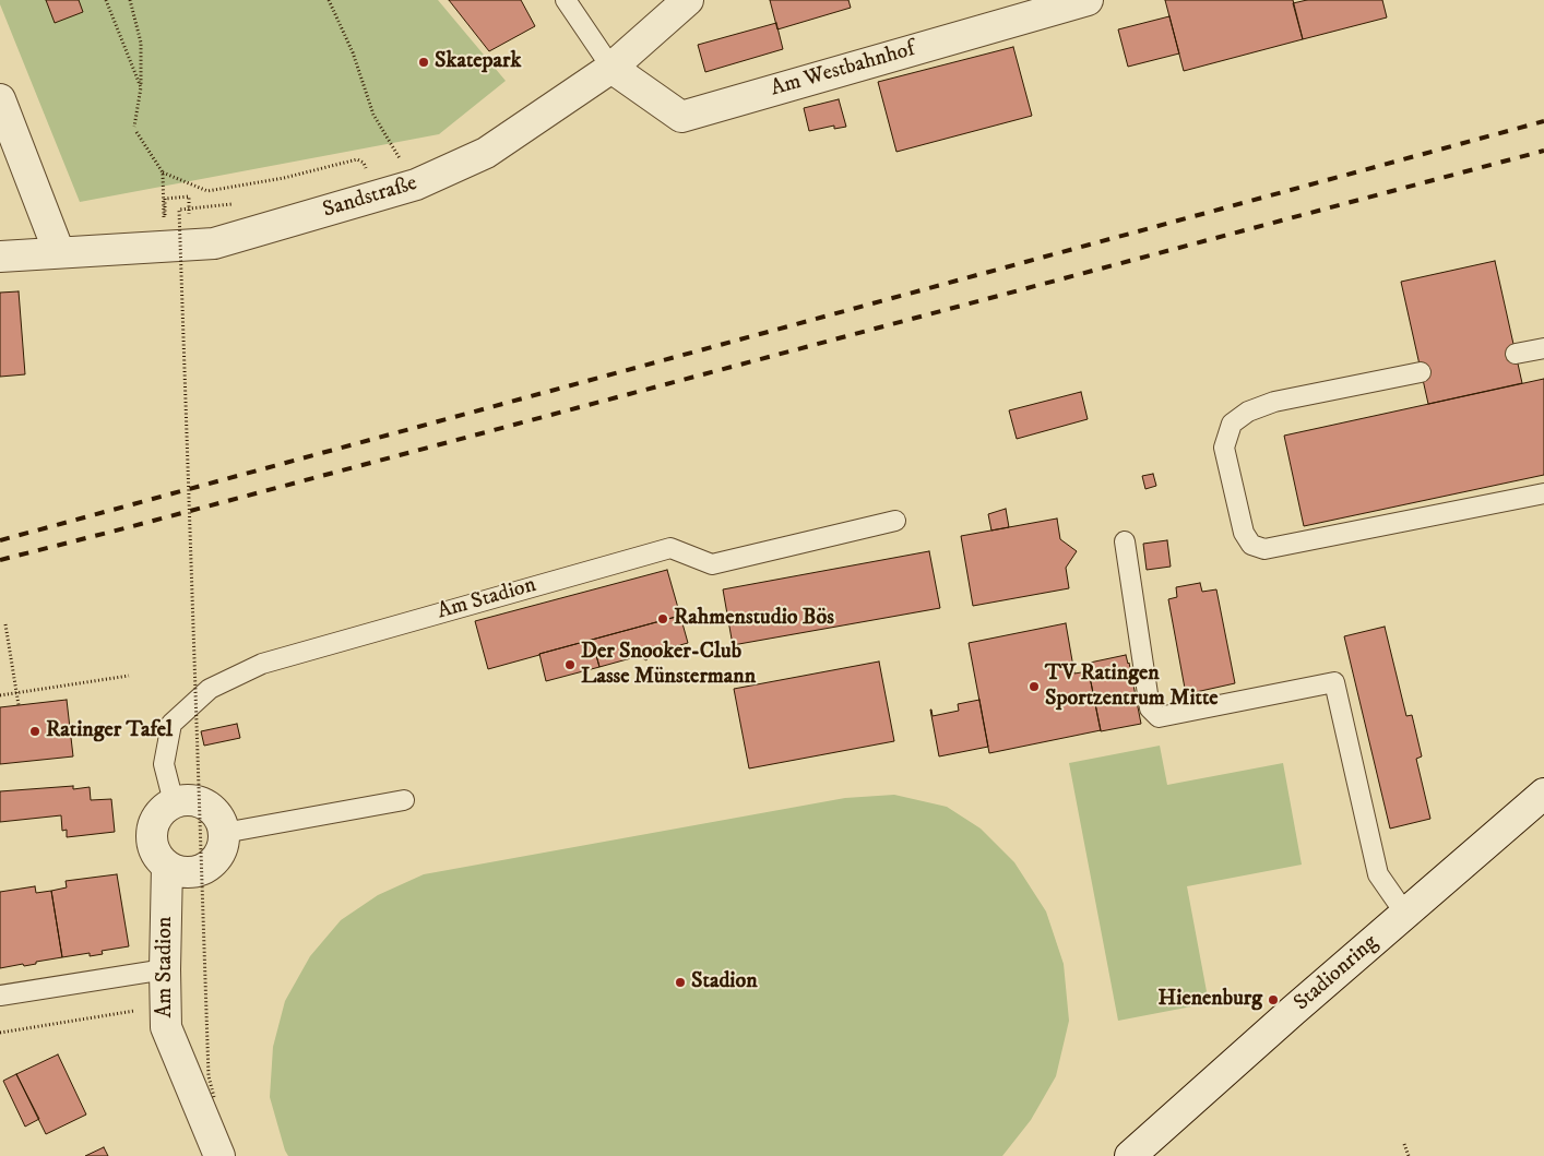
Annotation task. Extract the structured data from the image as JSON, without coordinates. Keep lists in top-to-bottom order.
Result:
{
  "streets": {
    "street": [
      "Am Westbahnhof",
      "Sandstraße",
      "Am Stadion",
      "Stadionring"
    ]
  },
  "crossings": [
    ["Am Westbahnhof", "Sandstraße"]
  ],
  "places": [
    "Skatepark",
    "Rahmenstudio Bös",
    "Der Snooker-Club Lasse Münstermann",
    "TV Ratingen Sportzentrum Mitte",
    "Ratinger Tafel",
    "Stadion",
    "Hienenburg"
  ]
}
